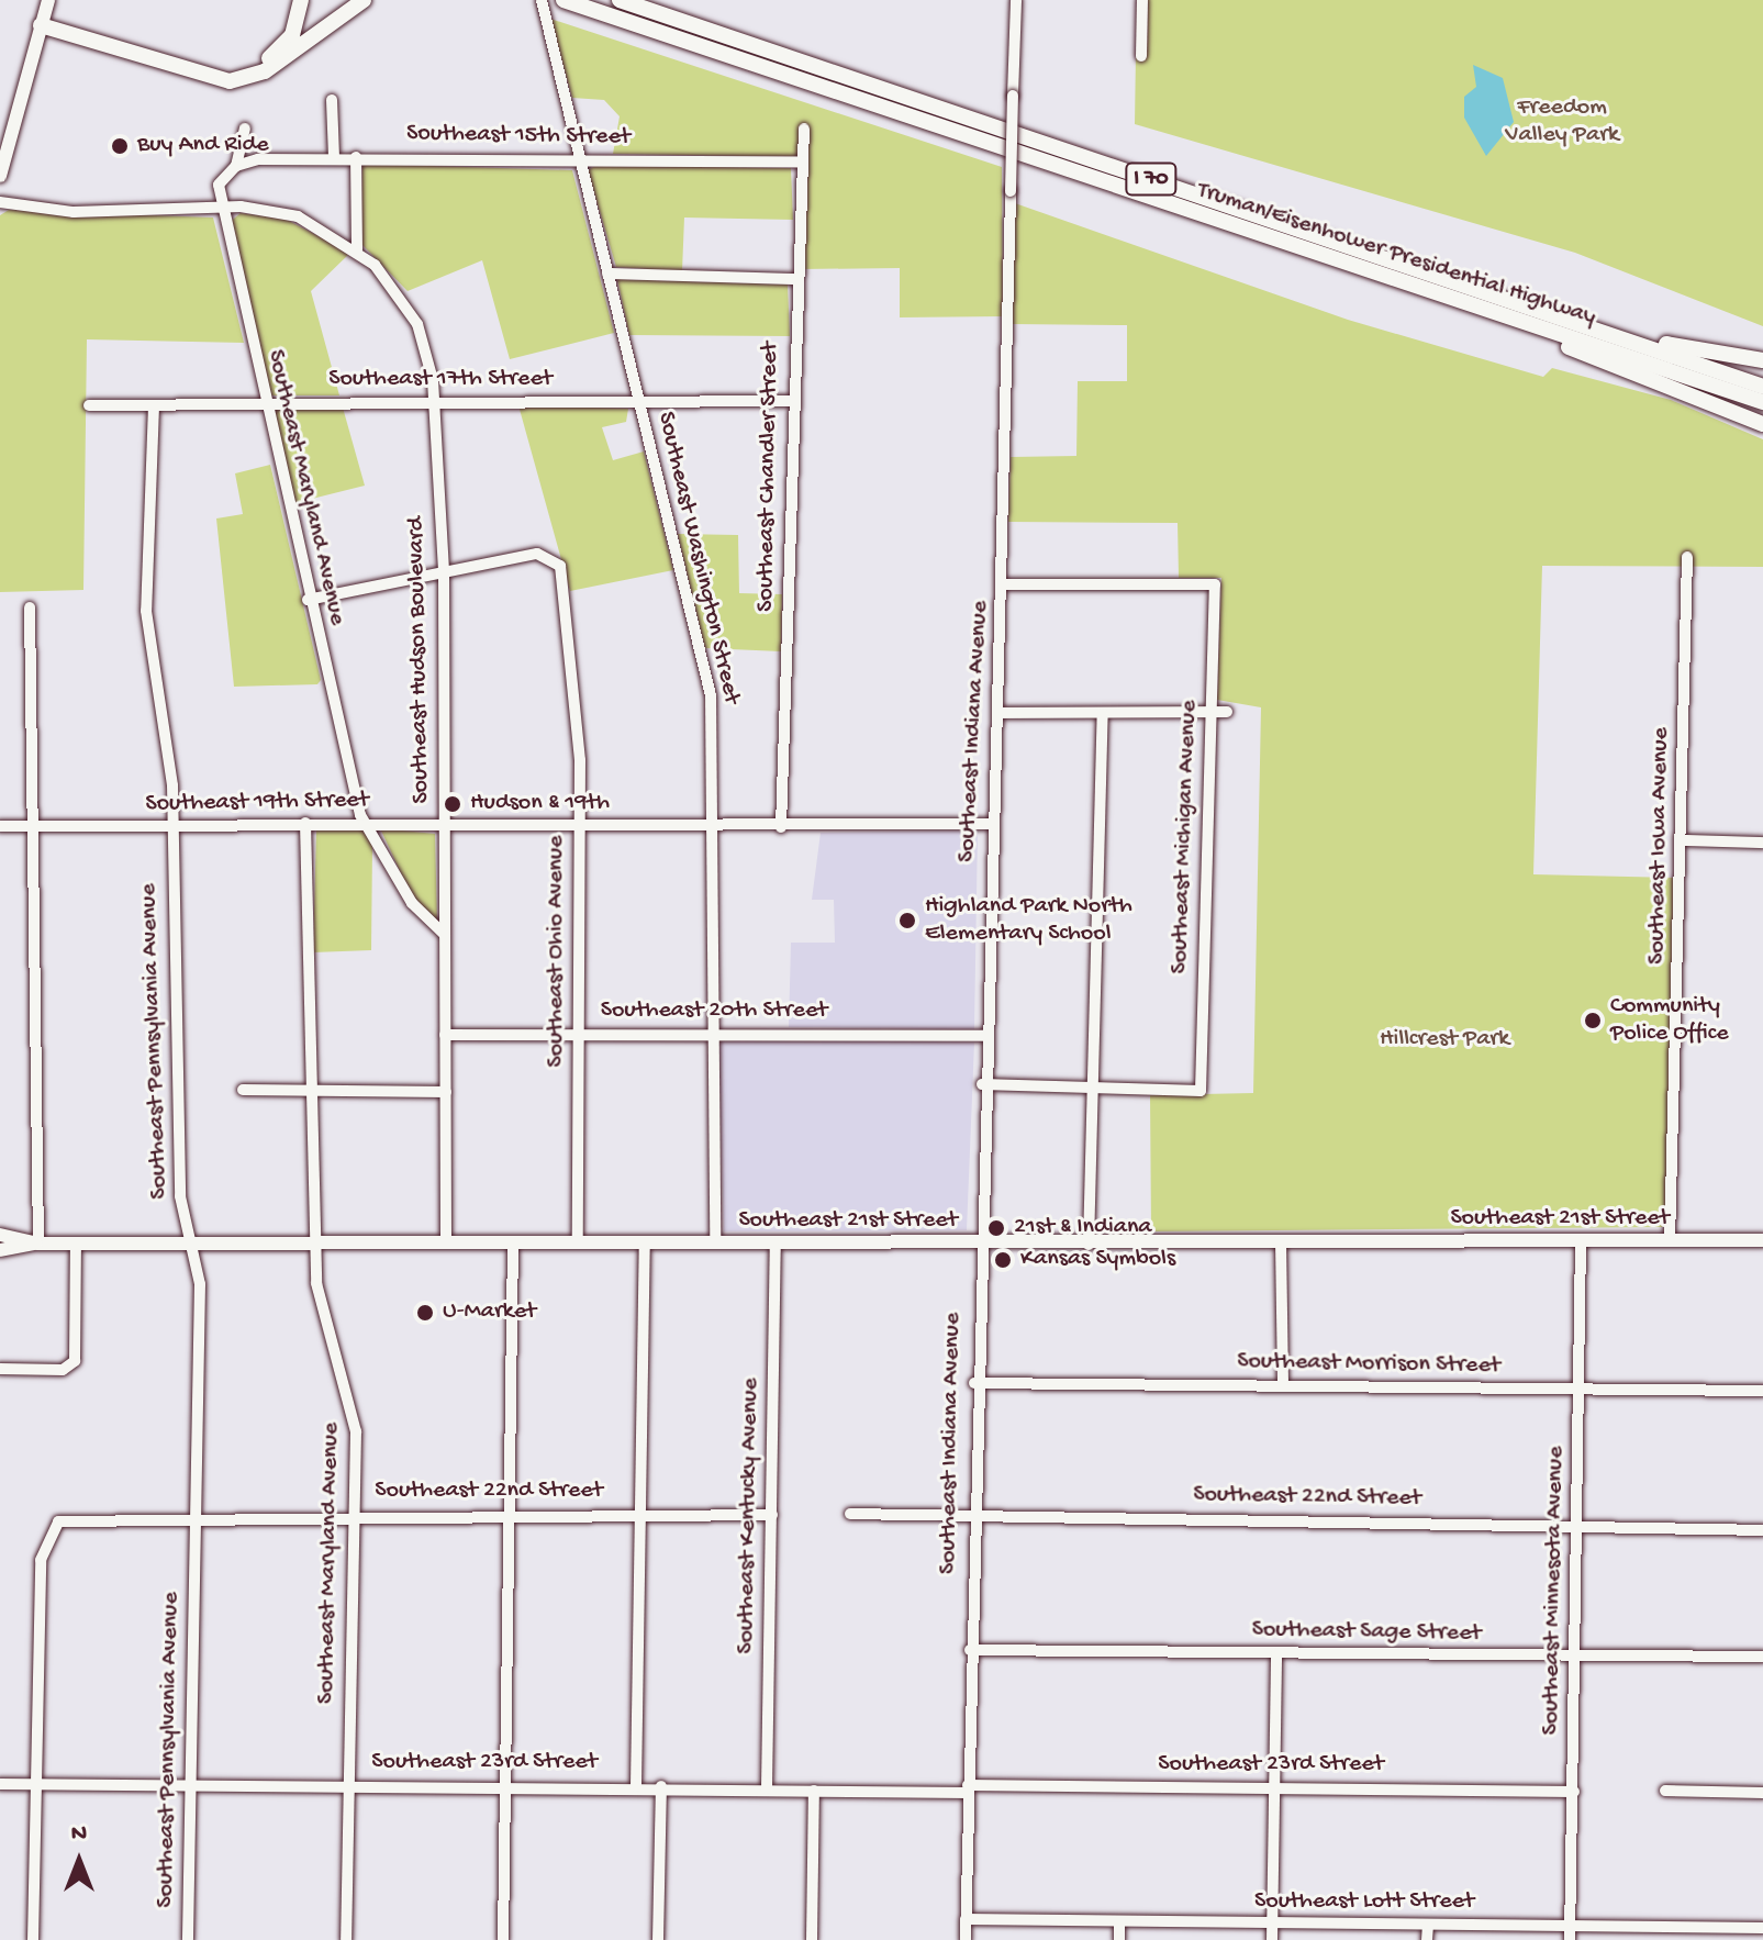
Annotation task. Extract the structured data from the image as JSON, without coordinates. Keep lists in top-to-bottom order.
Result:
{
  "streets": {
    "highway": ["I 70", "Truman/Eisenhower Presidential Highway"],
    "main road": ["Southeast 21st Street"],
    "street": [
      "Southeast 15th Street",
      "Southeast 17th Street",
      "Southeast Chandler Street",
      "Southeast Maryland Avenue",
      "Southeast Washington Street",
      "Southeast Hudson Boulevard",
      "Southeast Indiana Avenue",
      "Southeast 19th Street",
      "Southeast Michigan Avenue",
      "Southeast Iowa Avenue",
      "Southeast Ohio Avenue",
      "Southeast 20th Street",
      "Southeast Pennsylvania Avenue",
      "Southeast Morrison Street",
      "Southeast 22nd Street",
      "Southeast Kentucky Avenue",
      "Southeast Minnesota Avenue",
      "Southeast Sage Street",
      "Southeast 23rd Street",
      "Southeast Lott Street"
    ]
  },
  "crossings": [
    ["Southeast 15th Street", "Southeast Chandler Street"],
    ["Southeast 15th Street", "Southeast Washington Street"],
    ["Southeast 17th Street", "Southeast Chandler Street"],
    ["Southeast 17th Street", "Southeast Maryland Avenue"],
    ["Southeast 17th Street", "Southeast Washington Street"],
    ["Southeast 17th Street", "Southeast Hudson Boulevard"],
    ["Southeast 17th Street", "Southeast Pennsylvania Avenue"],
    ["Southeast Chandler Street", "Southeast 19th Street"],
    ["Southeast Maryland Avenue", "Southeast Hudson Boulevard"],
    ["Southeast Maryland Avenue", "Southeast 19th Street"],
    ["Southeast Maryland Avenue", "Southeast 21st Street"],
    ["Southeast Maryland Avenue", "Southeast 22nd Street"],
    ["Southeast Maryland Avenue", "Southeast 23rd Street"],
    ["Southeast Washington Street", "Southeast 19th Street"],
    ["Southeast Washington Street", "Southeast 20th Street"],
    ["Southeast Washington Street", "Southeast 21st Street"],
    ["Southeast Hudson Boulevard", "Southeast 19th Street"],
    ["Southeast Hudson Boulevard", "Southeast Ohio Avenue"],
    ["Southeast Hudson Boulevard", "Southeast 20th Street"],
    ["Southeast Hudson Boulevard", "Southeast 21st Street"],
    ["Southeast Indiana Avenue", "Southeast 19th Street"],
    ["Southeast Indiana Avenue", "Southeast Michigan Avenue"],
    ["Southeast Indiana Avenue", "Southeast 20th Street"],
    ["Southeast Indiana Avenue", "Southeast 21st Street"],
    ["Southeast Indiana Avenue", "Southeast Morrison Street"],
    ["Southeast Indiana Avenue", "Southeast 22nd Street"],
    ["Southeast Indiana Avenue", "Southeast Sage Street"],
    ["Southeast Indiana Avenue", "Southeast 23rd Street"],
    ["Southeast Indiana Avenue", "Southeast Lott Street"],
    ["Southeast 19th Street", "Southeast Ohio Avenue"],
    ["Southeast 19th Street", "Southeast Pennsylvania Avenue"],
    ["Southeast Iowa Avenue", "Southeast 21st Street"],
    ["Southeast Ohio Avenue", "Southeast 20th Street"],
    ["Southeast Ohio Avenue", "Southeast 21st Street"],
    ["Southeast Pennsylvania Avenue", "Southeast 21st Street"],
    ["Southeast Pennsylvania Avenue", "Southeast 22nd Street"],
    ["Southeast Pennsylvania Avenue", "Southeast 23rd Street"],
    ["Southeast 21st Street", "Southeast Kentucky Avenue"],
    ["Southeast 21st Street", "Southeast Minnesota Avenue"],
    ["Southeast Morrison Street", "Southeast Minnesota Avenue"],
    ["Southeast 22nd Street", "Southeast Kentucky Avenue"],
    ["Southeast 22nd Street", "Southeast Minnesota Avenue"],
    ["Southeast 22nd Street", "Southeast 23rd Street"],
    ["Southeast Kentucky Avenue", "Southeast 23rd Street"],
    ["Southeast Minnesota Avenue", "Southeast Sage Street"],
    ["Southeast Minnesota Avenue", "Southeast 23rd Street"],
    ["Southeast Minnesota Avenue", "Southeast Lott Street"]
  ],
  "parks": ["Freedom Valley Park", "Hillcrest Park"],
  "places": [
    "Buy And Ride",
    "Hudson & 19th",
    "Highland Park North Elementary School",
    "Community Police Office",
    "21st & Indiana",
    "Kansas Symbols",
    "U-Market"
  ],
  "north": "top"
}
